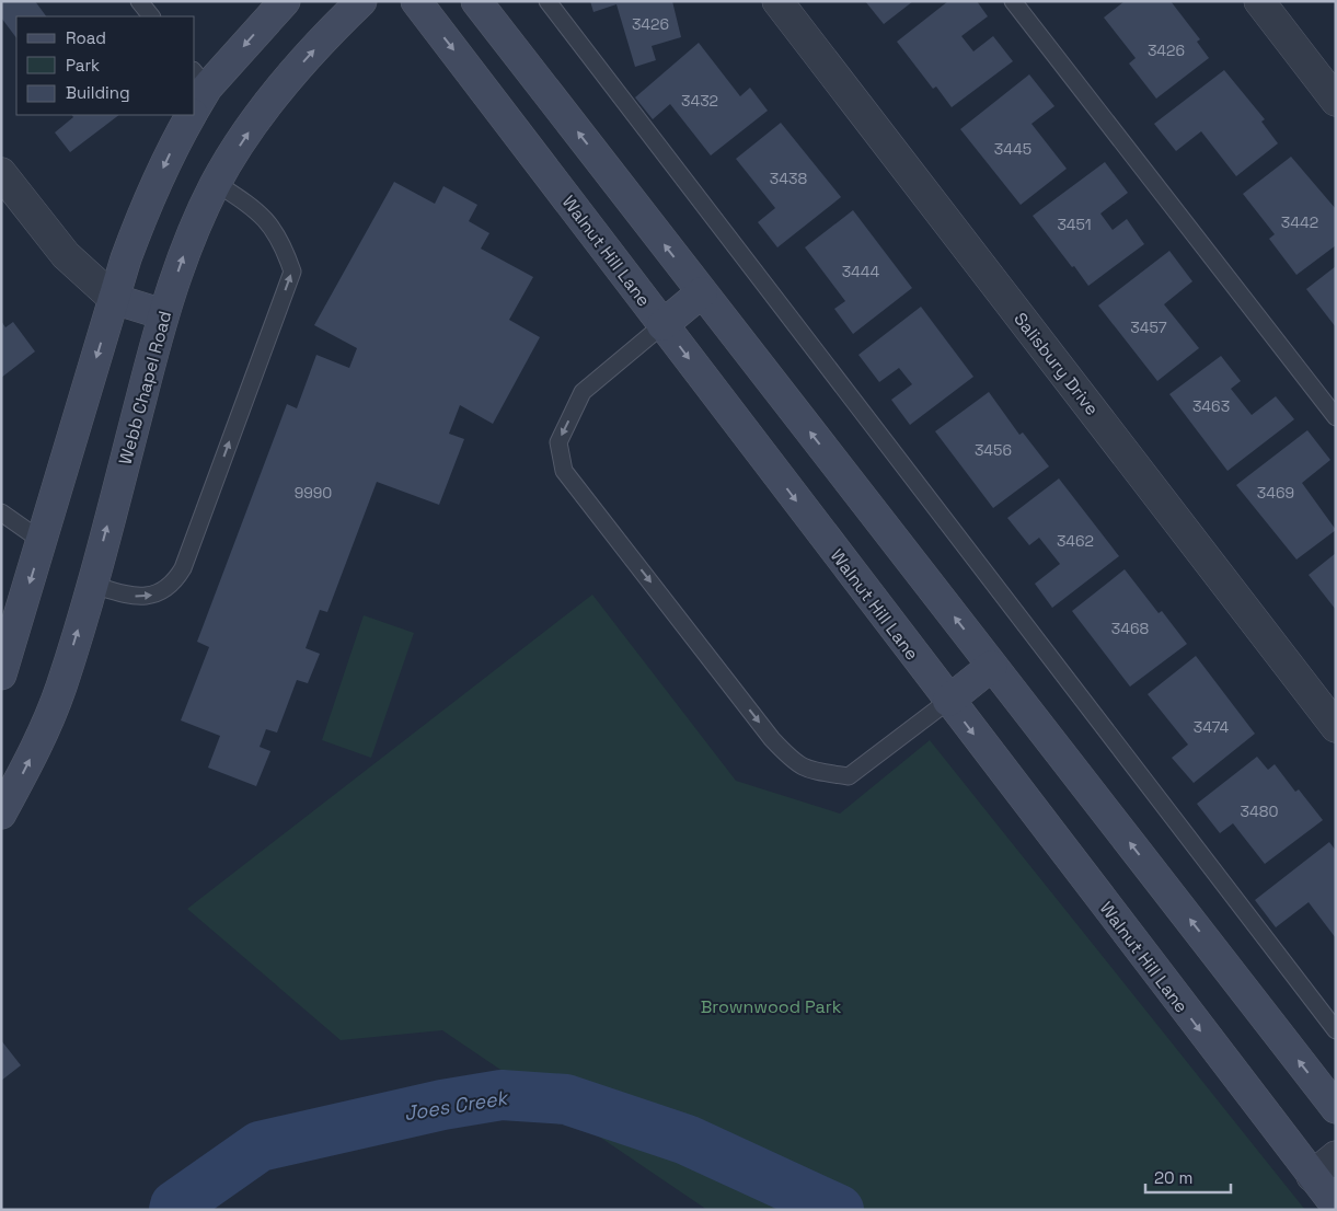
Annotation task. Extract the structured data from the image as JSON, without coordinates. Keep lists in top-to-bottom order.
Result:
{
  "streets": {
    "main road": ["Walnut Hill Lane", "Webb Chapel Road"],
    "street": ["Salisbury Drive"]
  },
  "water": ["Joes Creek"],
  "parks": ["Brownwood Park"],
  "house_numbers": [
    "3426",
    "3426",
    "3432",
    "3445",
    "3438",
    "3442",
    "3451",
    "3444",
    "3457",
    "3463",
    "3456",
    "9990",
    "3469",
    "3462",
    "3468",
    "3474",
    "3480"
  ],
  "legend": ["Road", "Park", "Building"],
  "scale_bar": "20 m"
}
